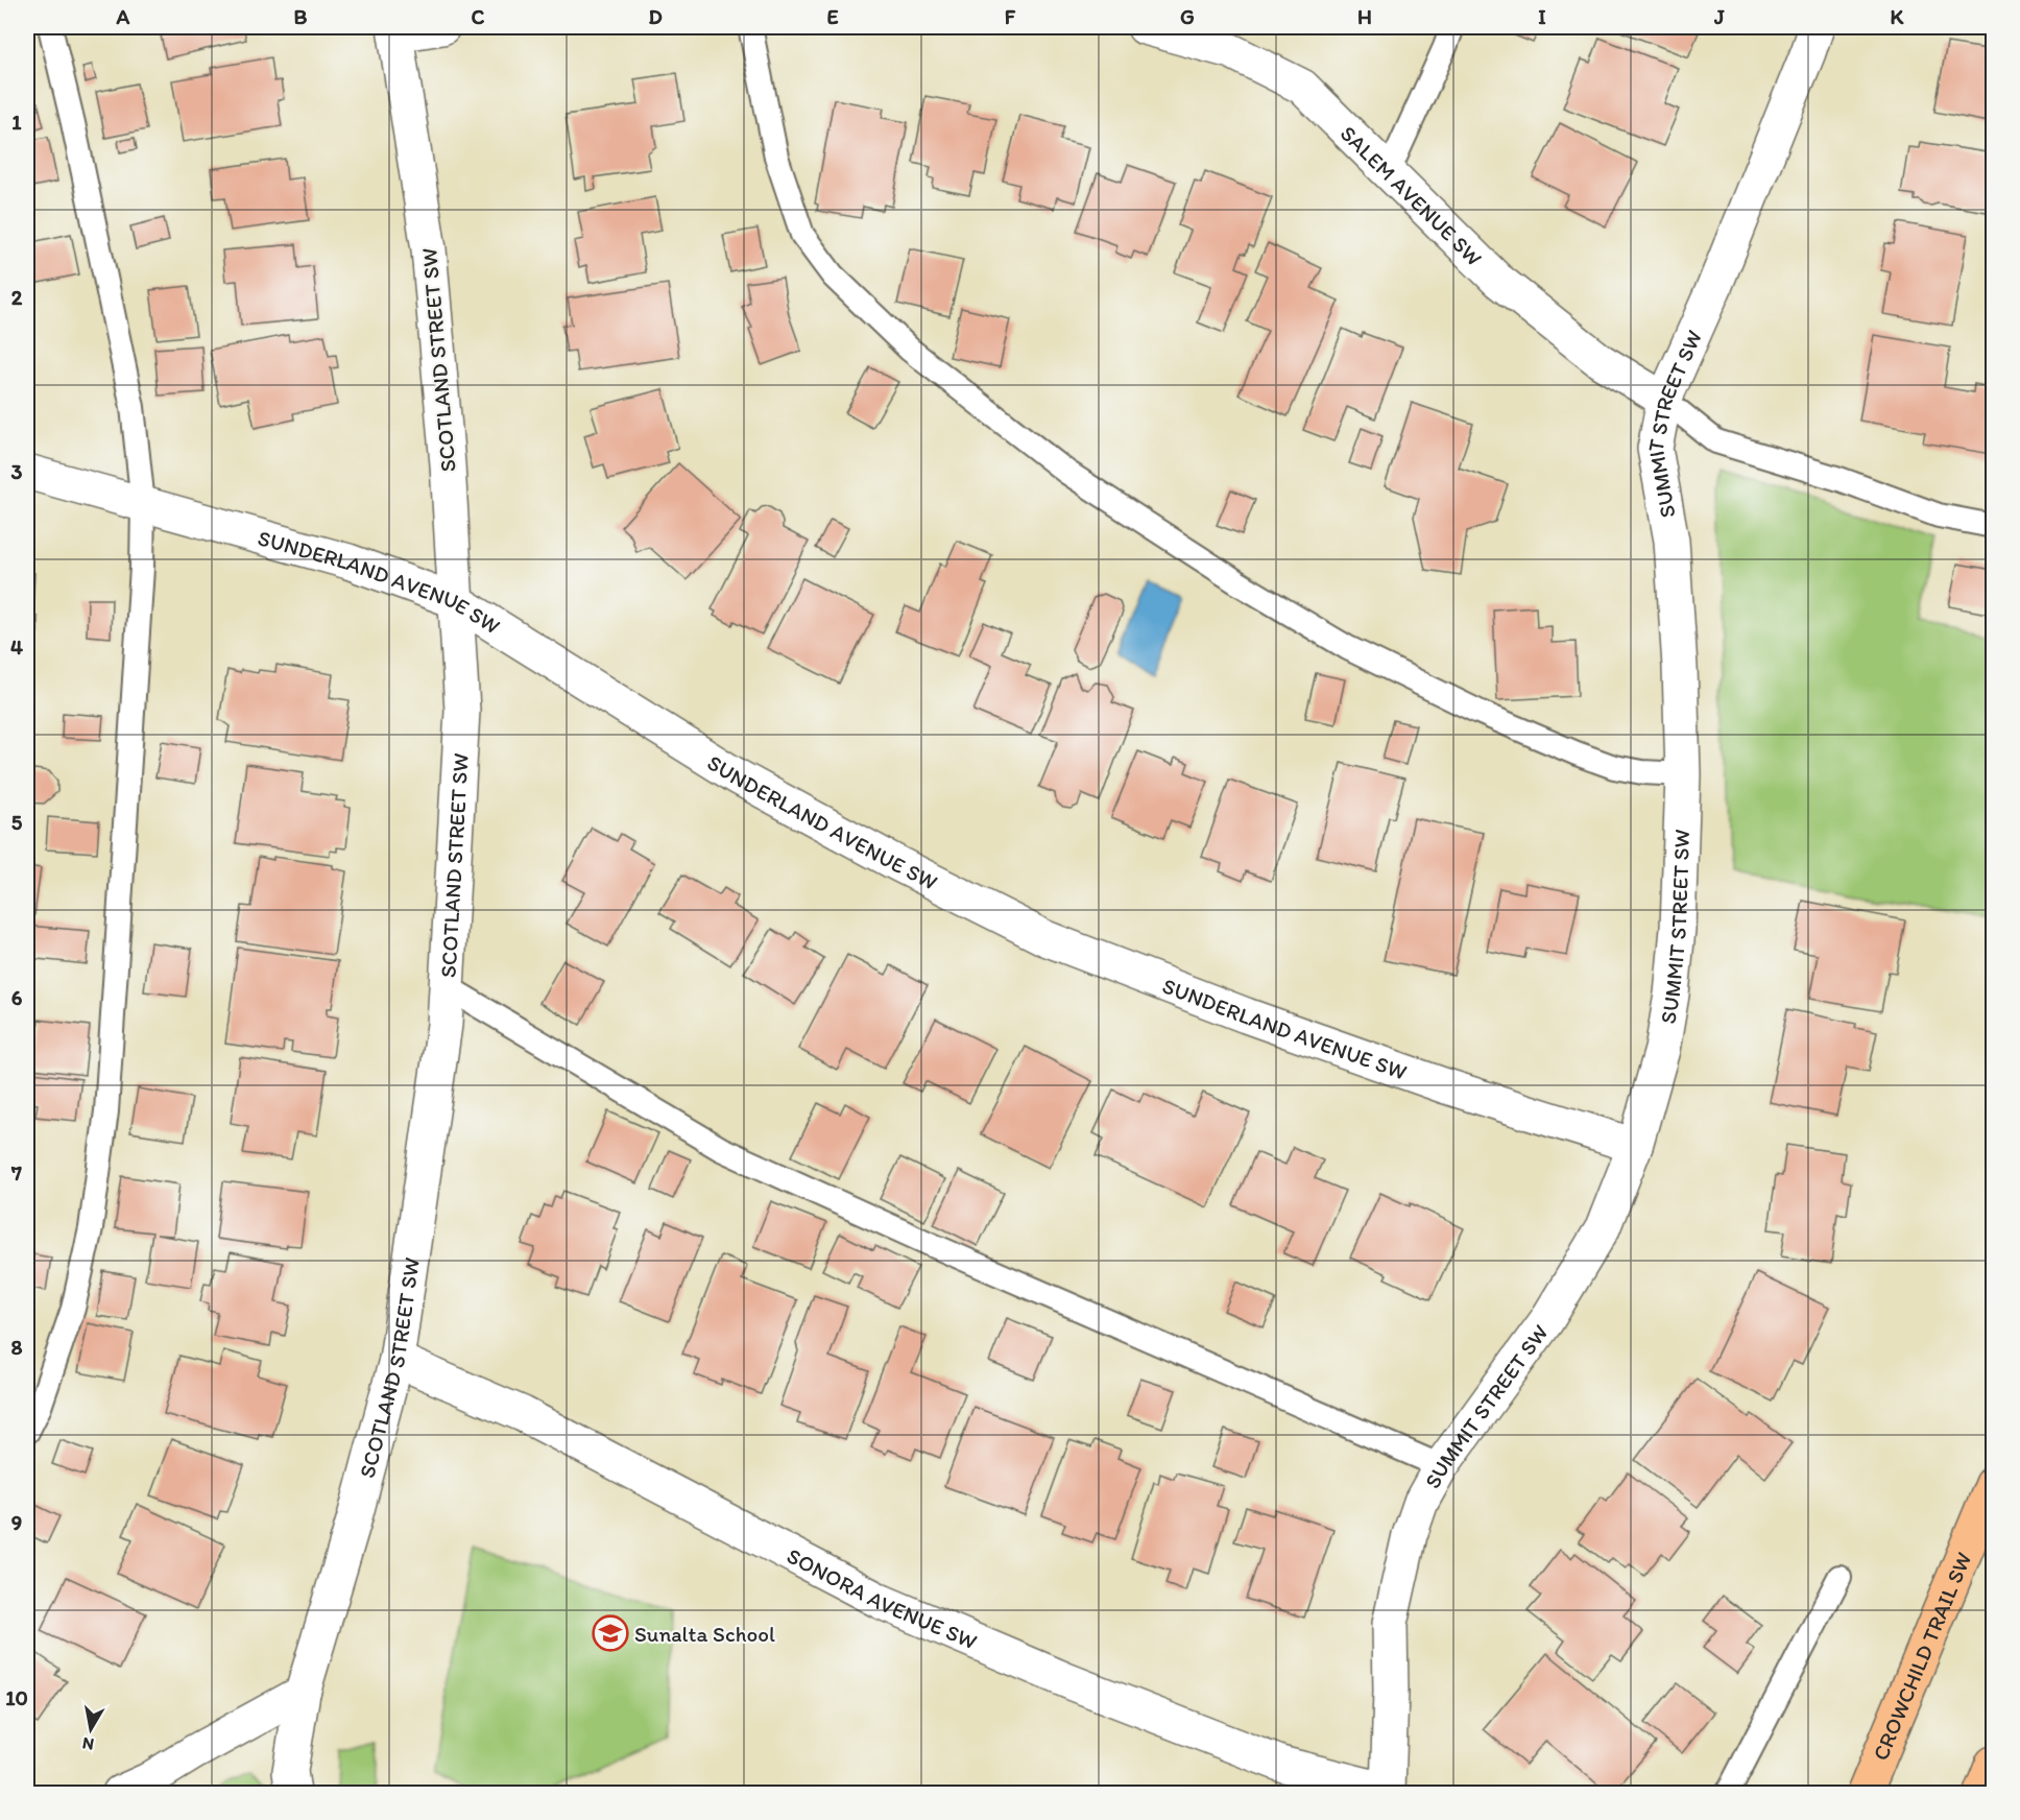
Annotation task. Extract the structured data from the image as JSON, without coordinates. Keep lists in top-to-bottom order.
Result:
{
  "streets": {
    "highway": ["CROWCHILD TRAIL SW"],
    "street": [
      "SALEM AVENUE SW",
      "SCOTLAND STREET SW",
      "SUMMIT STREET SW",
      "SUNDERLAND AVENUE SW",
      "SONORA AVENUE SW"
    ]
  },
  "crossings": [
    ["SALEM AVENUE SW", "SUMMIT STREET SW"],
    ["SCOTLAND STREET SW", "SUNDERLAND AVENUE SW"],
    ["SCOTLAND STREET SW", "SONORA AVENUE SW"],
    ["SUMMIT STREET SW", "SUNDERLAND AVENUE SW"],
    ["SUMMIT STREET SW", "SONORA AVENUE SW"]
  ],
  "places": {
    "school or university": ["Sunalta School"]
  },
  "north": "bottom",
  "grid": {
    "columns": [
      "A",
      "B",
      "C",
      "D",
      "E",
      "F",
      "G",
      "H",
      "I",
      "J",
      "K"
    ],
    "rows": [
      "1",
      "2",
      "3",
      "4",
      "5",
      "6",
      "7",
      "8",
      "9",
      "10"
    ]
  }
}
